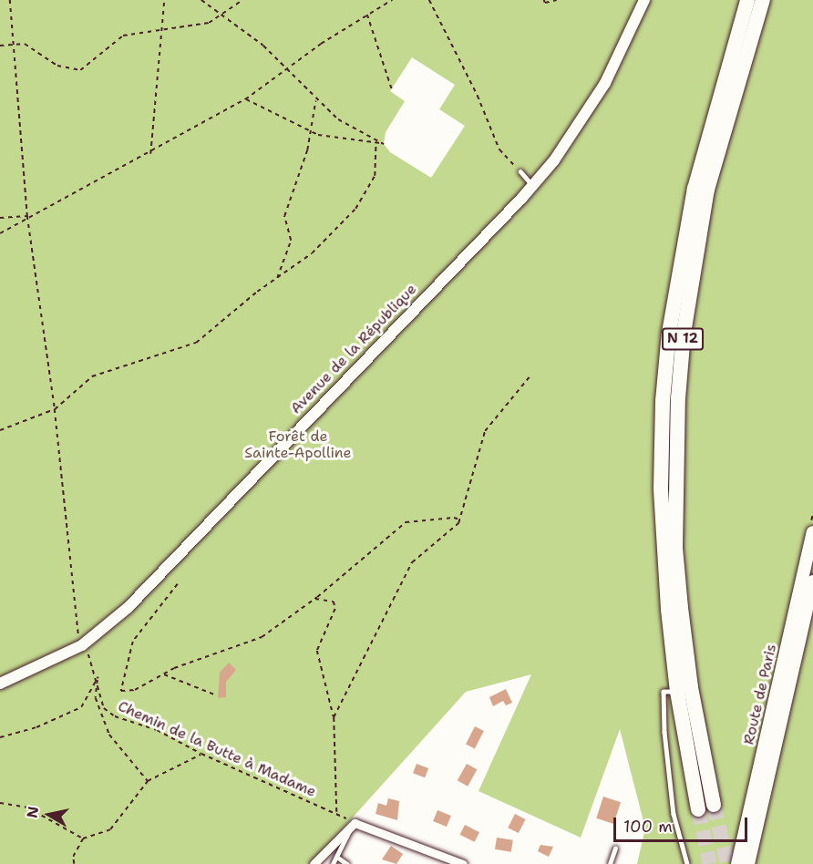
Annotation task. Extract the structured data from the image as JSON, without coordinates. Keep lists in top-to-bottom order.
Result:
{
  "streets": {
    "highway": ["N 12"],
    "main road": ["Avenue de la République", "Route de Paris"],
    "path": ["Chemin de la Butte à Madame"]
  },
  "crossings": [
    ["Avenue de la République", "Chemin de la Butte à Madame"]
  ],
  "parks": ["Forêt de Sainte-Apolline"],
  "scale_bar": "100 m",
  "north": "left"
}
